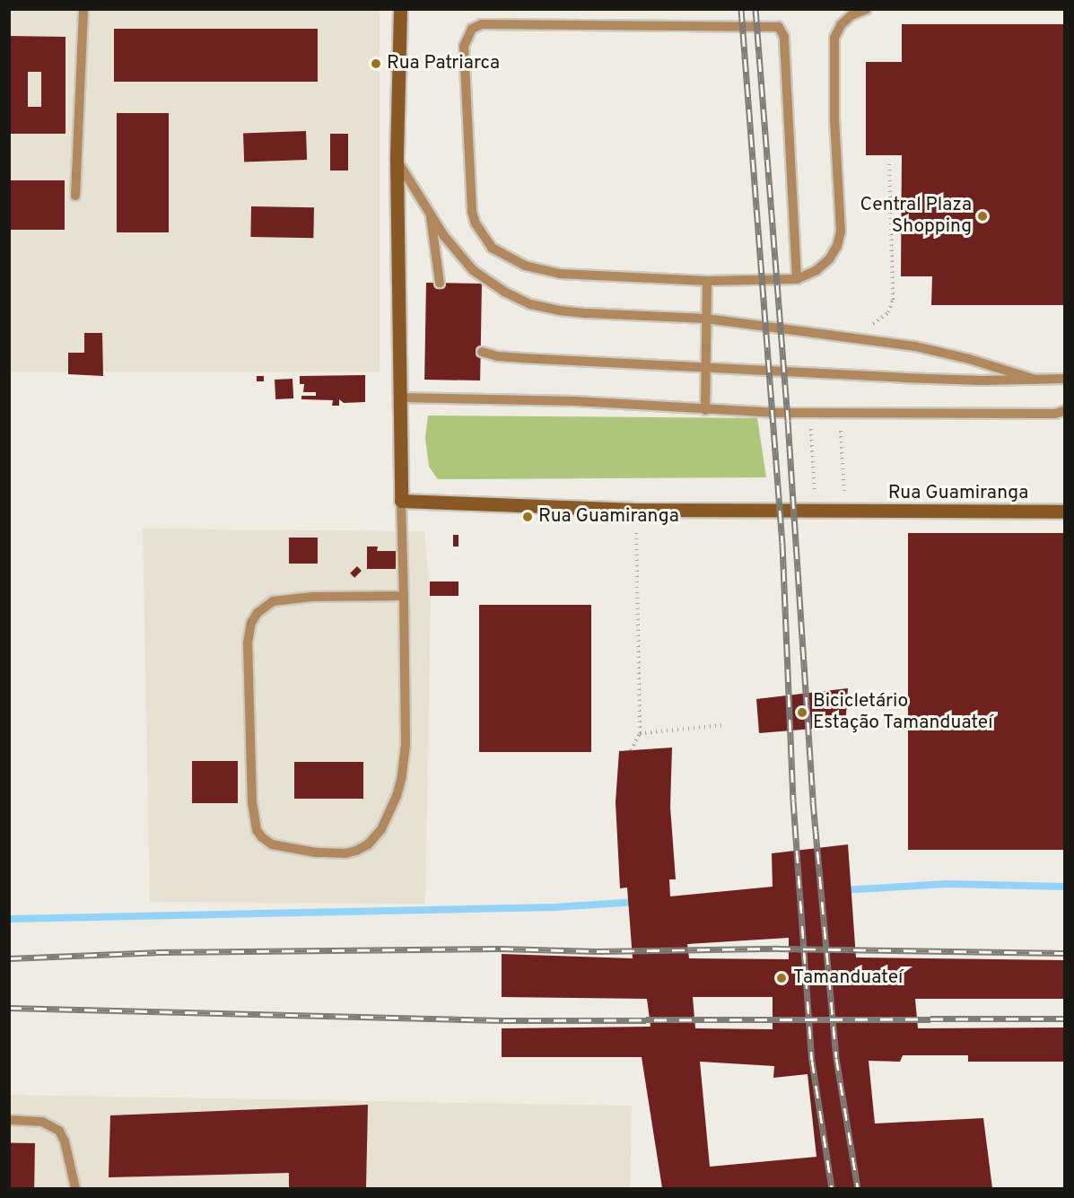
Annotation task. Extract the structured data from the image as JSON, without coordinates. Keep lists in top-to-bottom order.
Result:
{
  "streets": {
    "street": ["Rua Guamiranga"]
  },
  "places": [
    "Rua Patriarca",
    "Central Plaza Shopping",
    "Rua Guamiranga",
    "Bicicletário Estação Tamanduateí",
    "Tamanduateí"
  ]
}
